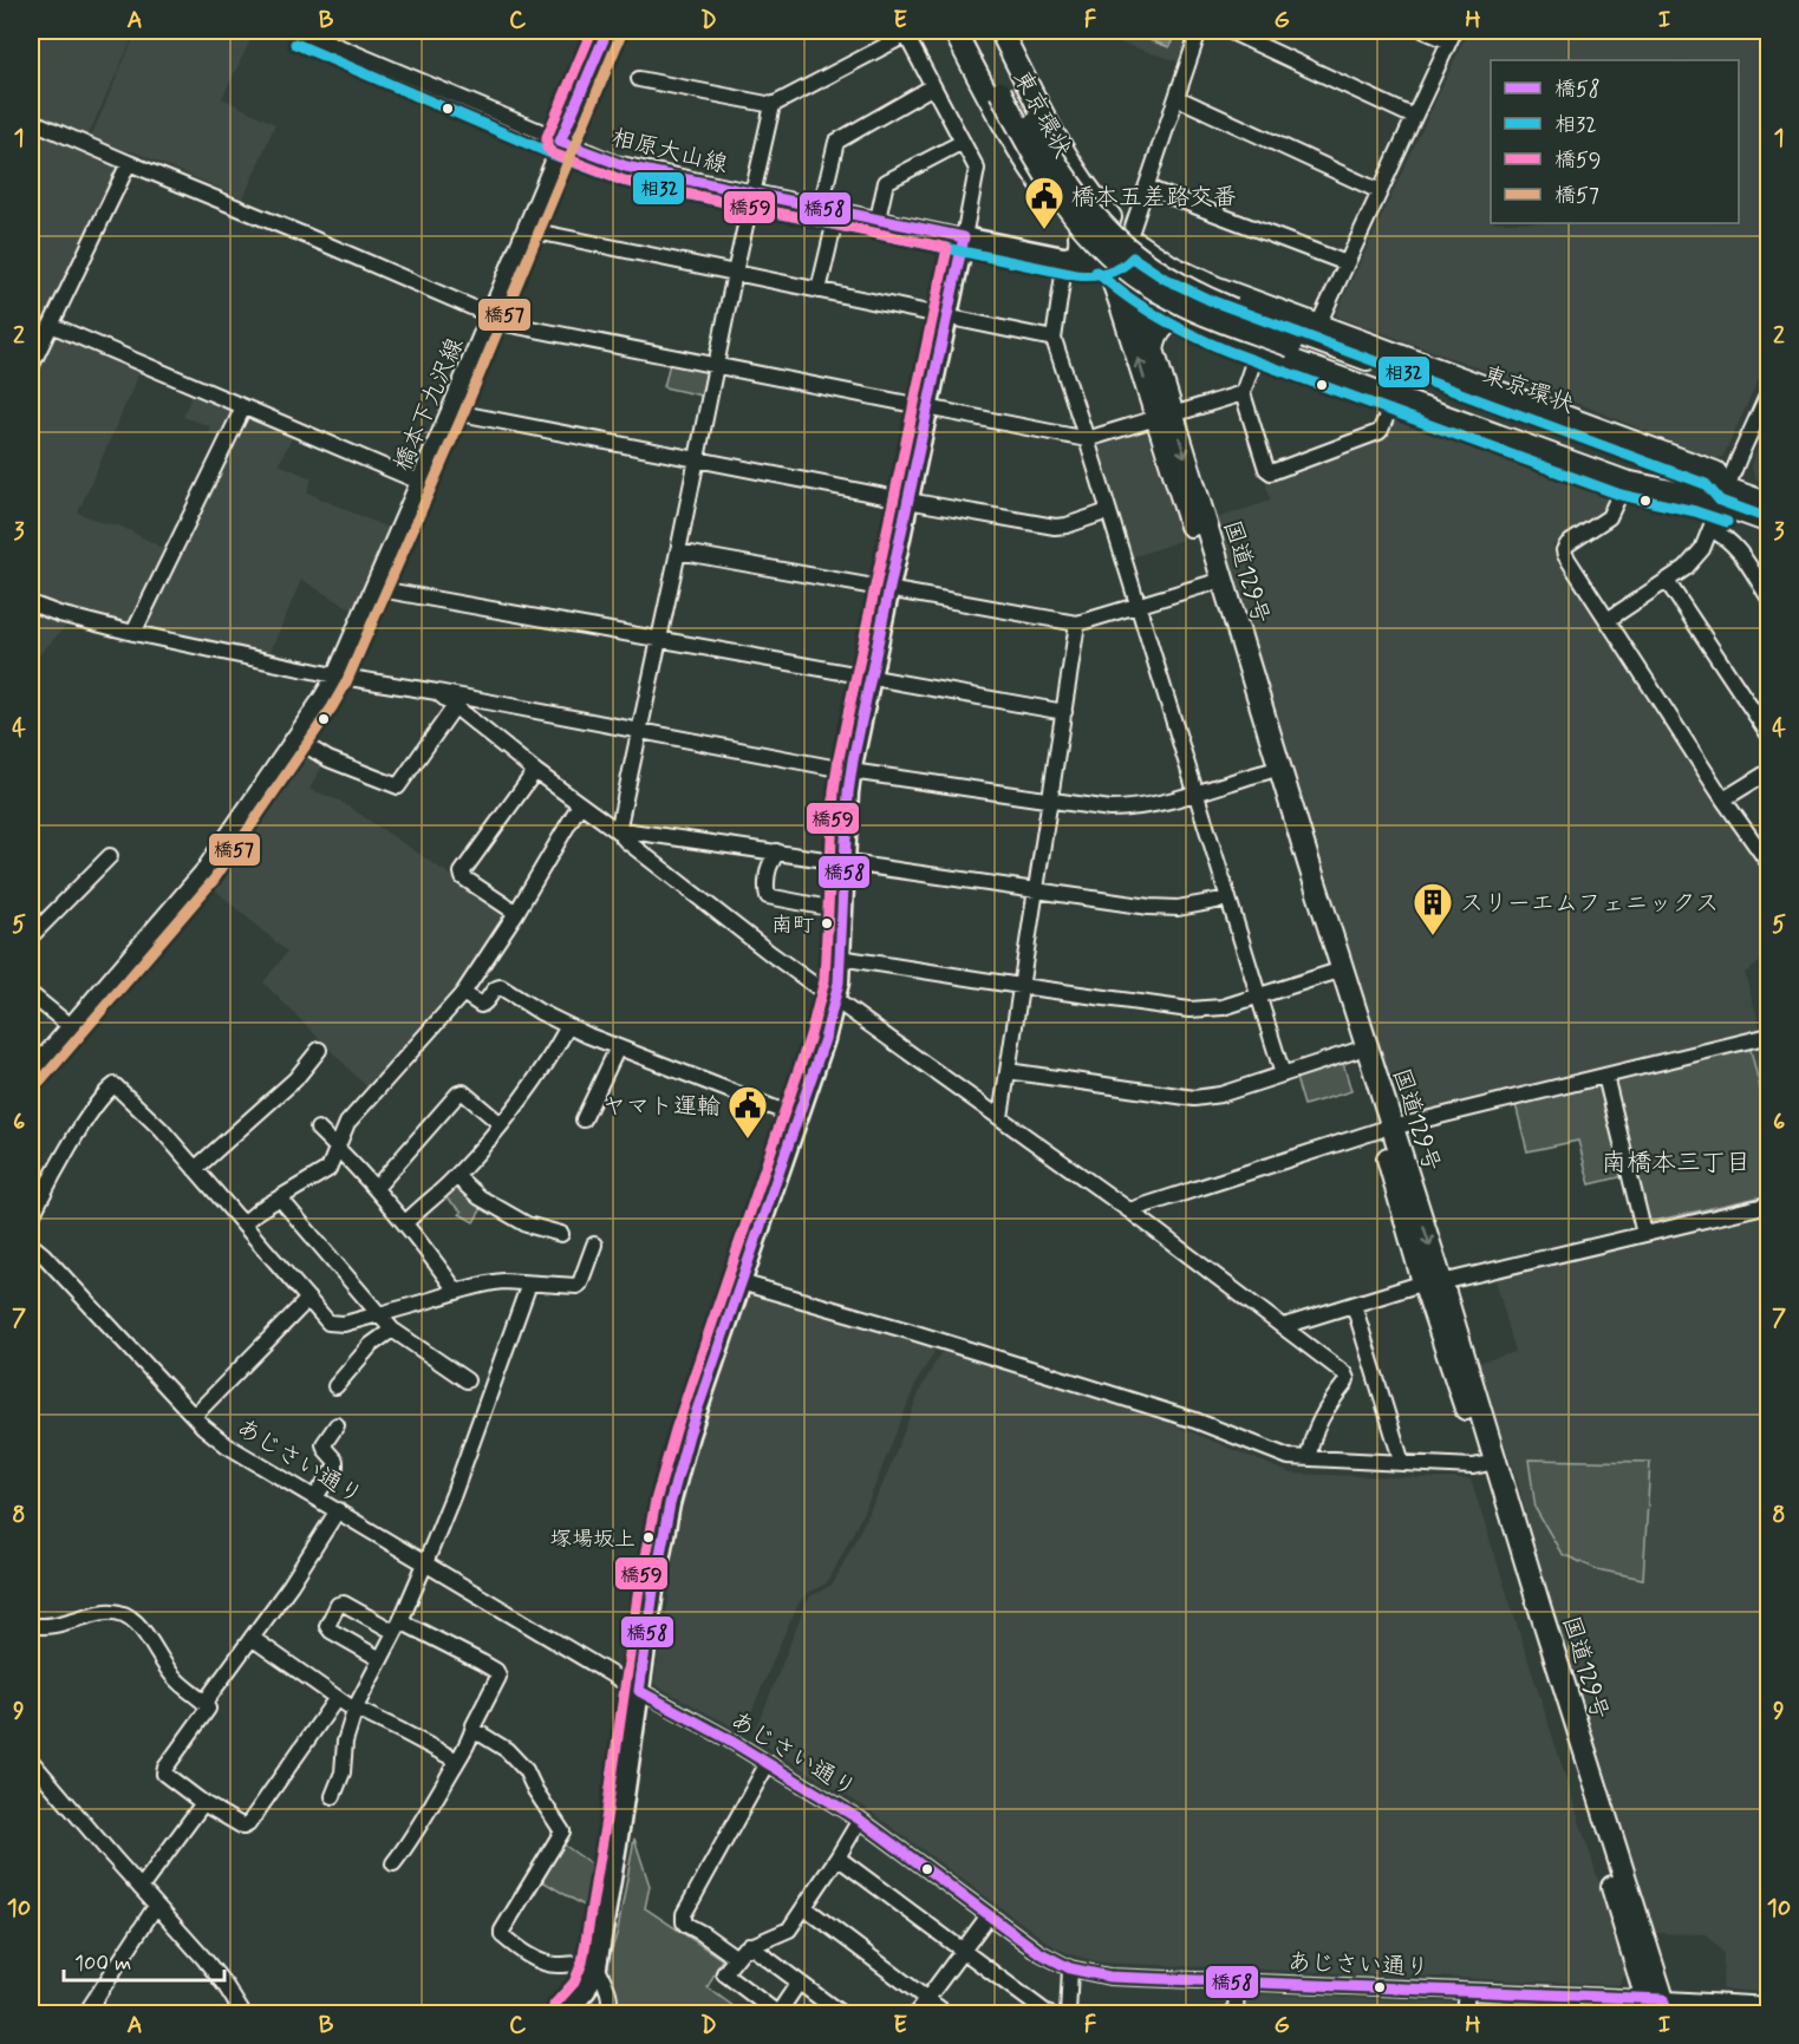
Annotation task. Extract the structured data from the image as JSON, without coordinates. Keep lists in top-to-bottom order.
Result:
{
  "streets": {
    "highway": ["東京環状", "国道129号"],
    "street": ["相原大山線", "橋本下九沢線", "あじさい通り"]
  },
  "crossings": [
    ["相原大山線", "橋本下九沢線"],
    ["国道129号", "あじさい通り"]
  ],
  "districts": ["南橋本三丁目"],
  "places": {
    "public building": ["橋本五差路交番", "ヤマト運輸"],
    "other": ["南町", "塚場坂上"],
    "building": ["スリーエムフェニックス"]
  },
  "lines": [
    "transit line 橋58",
    "transit line 橋59",
    "transit line 橋57",
    "transit line 相32"
  ],
  "legend": [
    "橋58",
    "相32",
    "橋59",
    "橋57"
  ],
  "scale_bar": "100 m",
  "grid": {
    "columns": [
      "A",
      "B",
      "C",
      "D",
      "E",
      "F",
      "G",
      "H",
      "I"
    ],
    "rows": [
      "1",
      "2",
      "3",
      "4",
      "5",
      "6",
      "7",
      "8",
      "9",
      "10"
    ]
  }
}
